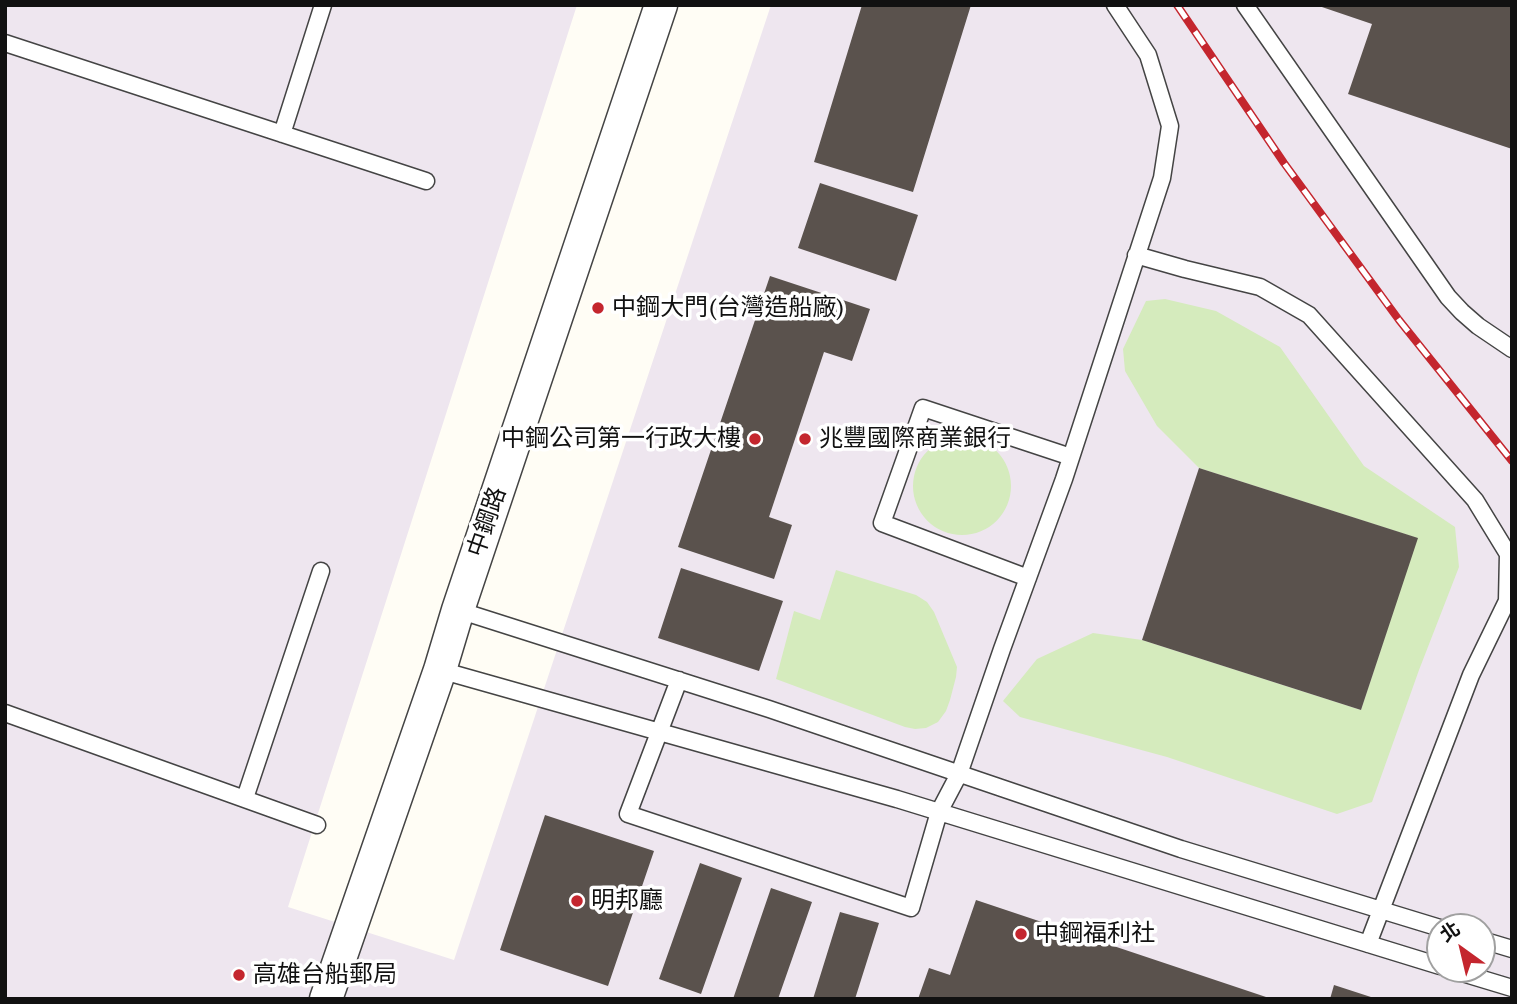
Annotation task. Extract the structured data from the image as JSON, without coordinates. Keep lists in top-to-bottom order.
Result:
{
  "streets": {
    "street": ["中鋼路"]
  },
  "places": [
    "中鋼大門(台灣造船廠)",
    "中鋼公司第一行政大樓",
    "兆豐國際商業銀行",
    "明邦廳",
    "中鋼福利社",
    "高雄台船郵局"
  ],
  "north": "top left"
}
